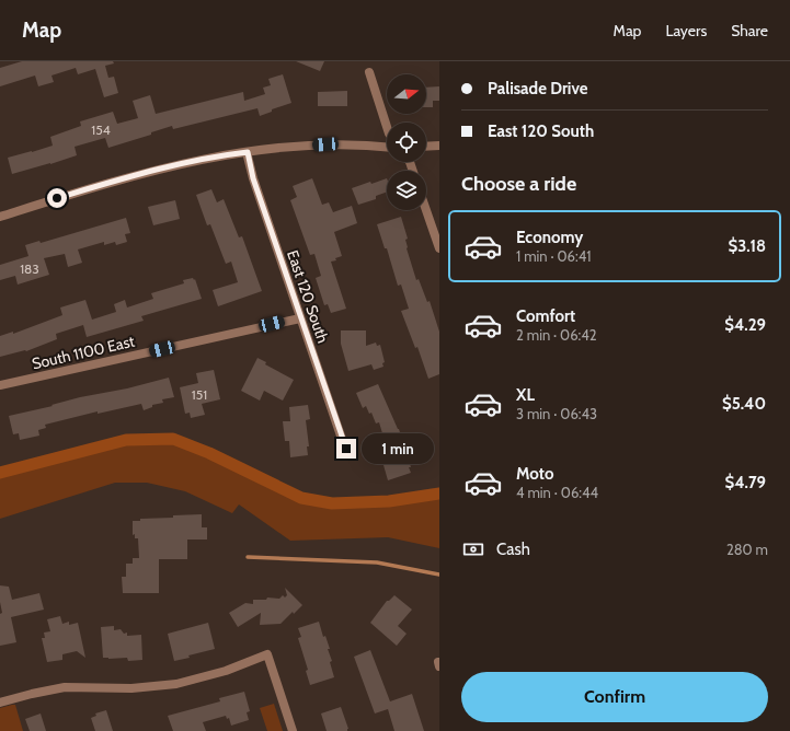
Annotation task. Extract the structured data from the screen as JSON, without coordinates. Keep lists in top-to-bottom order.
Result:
{
  "streets": {
    "street": ["East 120 South", "South 1100 East"]
  },
  "crossings": [
    ["East 120 South", "South 1100 East"]
  ],
  "house_numbers": ["154", "183", "151"],
  "north": "right",
  "page": {
    "header": "Map",
    "nav": ["Map", "Layers", "Share"],
    "banner": ["Palisade Drive", "East 120 South"],
    "heading": "Choose a ride",
    "list": [
      {
        "name": "Economy",
        "note": "1 min · 06:41",
        "value": "$3.18"
      },
      {
        "name": "Comfort",
        "note": "2 min · 06:42",
        "value": "$4.29"
      },
      {
        "name": "XL",
        "note": "3 min · 06:43",
        "value": "$5.40"
      },
      {
        "name": "Moto",
        "note": "4 min · 06:44",
        "value": "$4.79"
      }
    ],
    "bubble": "1 min",
    "pay": ["Cash", "280 m"],
    "buttons": "Confirm"
  }
}
